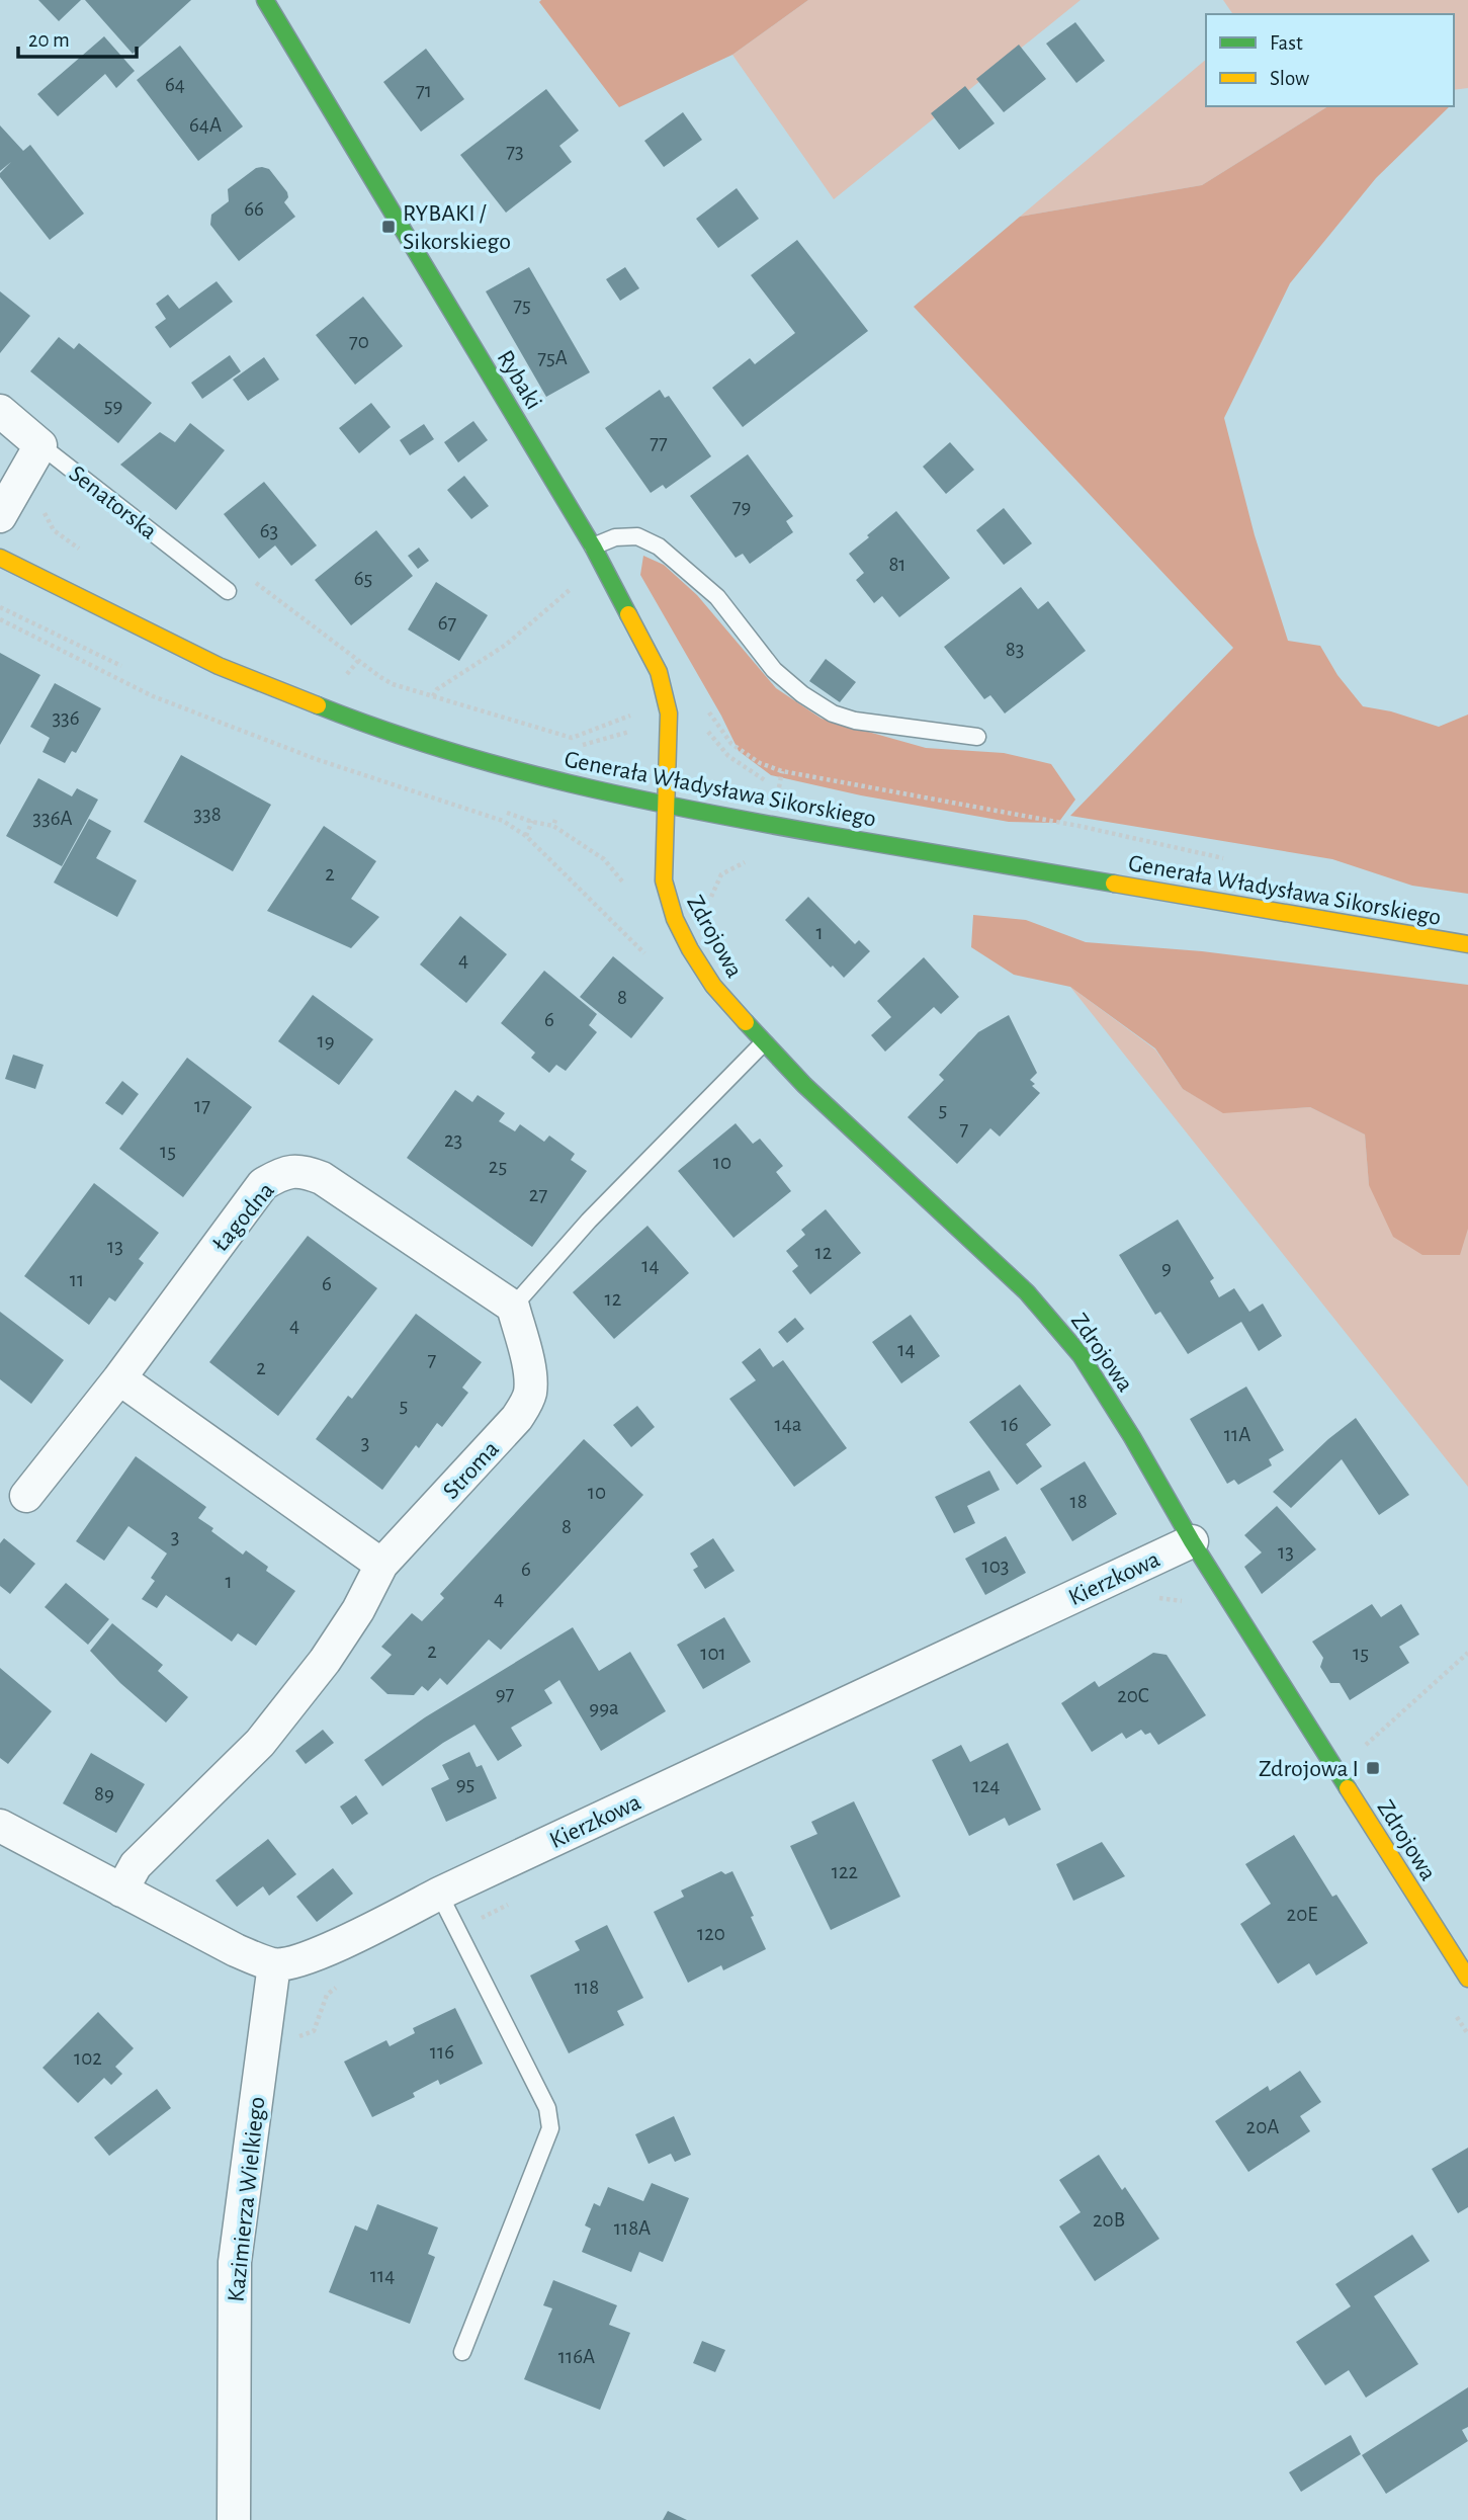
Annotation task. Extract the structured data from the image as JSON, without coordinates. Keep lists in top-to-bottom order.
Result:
{
  "streets": {
    "street": [
      "Rybaki",
      "Senatorska",
      "Generała Władysława Sikorskiego",
      "Zdrojowa",
      "Łagodna",
      "Stroma",
      "Kierzkowa",
      "Kazimierza Wielkiego"
    ]
  },
  "crossings": [
    ["Rybaki", "Generała Władysława Sikorskiego"],
    ["Rybaki", "Zdrojowa"],
    ["Generała Władysława Sikorskiego", "Zdrojowa"],
    ["Zdrojowa", "Kierzkowa"],
    ["Łagodna", "Stroma"],
    ["Kierzkowa", "Kazimierza Wielkiego"]
  ],
  "places": {
    "transit": ["RYBAKI / Sikorskiego", "Zdrojowa I"]
  },
  "house_numbers": [
    "64",
    "71",
    "64A",
    "73",
    "66",
    "75",
    "70",
    "75A",
    "59",
    "77",
    "79",
    "63",
    "81",
    "65",
    "67",
    "83",
    "336",
    "338",
    "336A",
    "2",
    "1",
    "4",
    "8",
    "6",
    "19",
    "17",
    "5",
    "7",
    "23",
    "15",
    "10",
    "25",
    "27",
    "13",
    "12",
    "14",
    "9",
    "11",
    "6",
    "12",
    "4",
    "14",
    "7",
    "2",
    "5",
    "14a",
    "16",
    "11A",
    "3",
    "10",
    "18",
    "8",
    "3",
    "13",
    "103",
    "6",
    "1",
    "4",
    "2",
    "101",
    "15",
    "97",
    "20C",
    "99a",
    "95",
    "124",
    "89",
    "122",
    "20E",
    "120",
    "118",
    "116",
    "102",
    "20A",
    "20B",
    "118A",
    "114",
    "116A"
  ],
  "legend": ["Fast", "Slow"],
  "scale_bar": "20 m"
}
